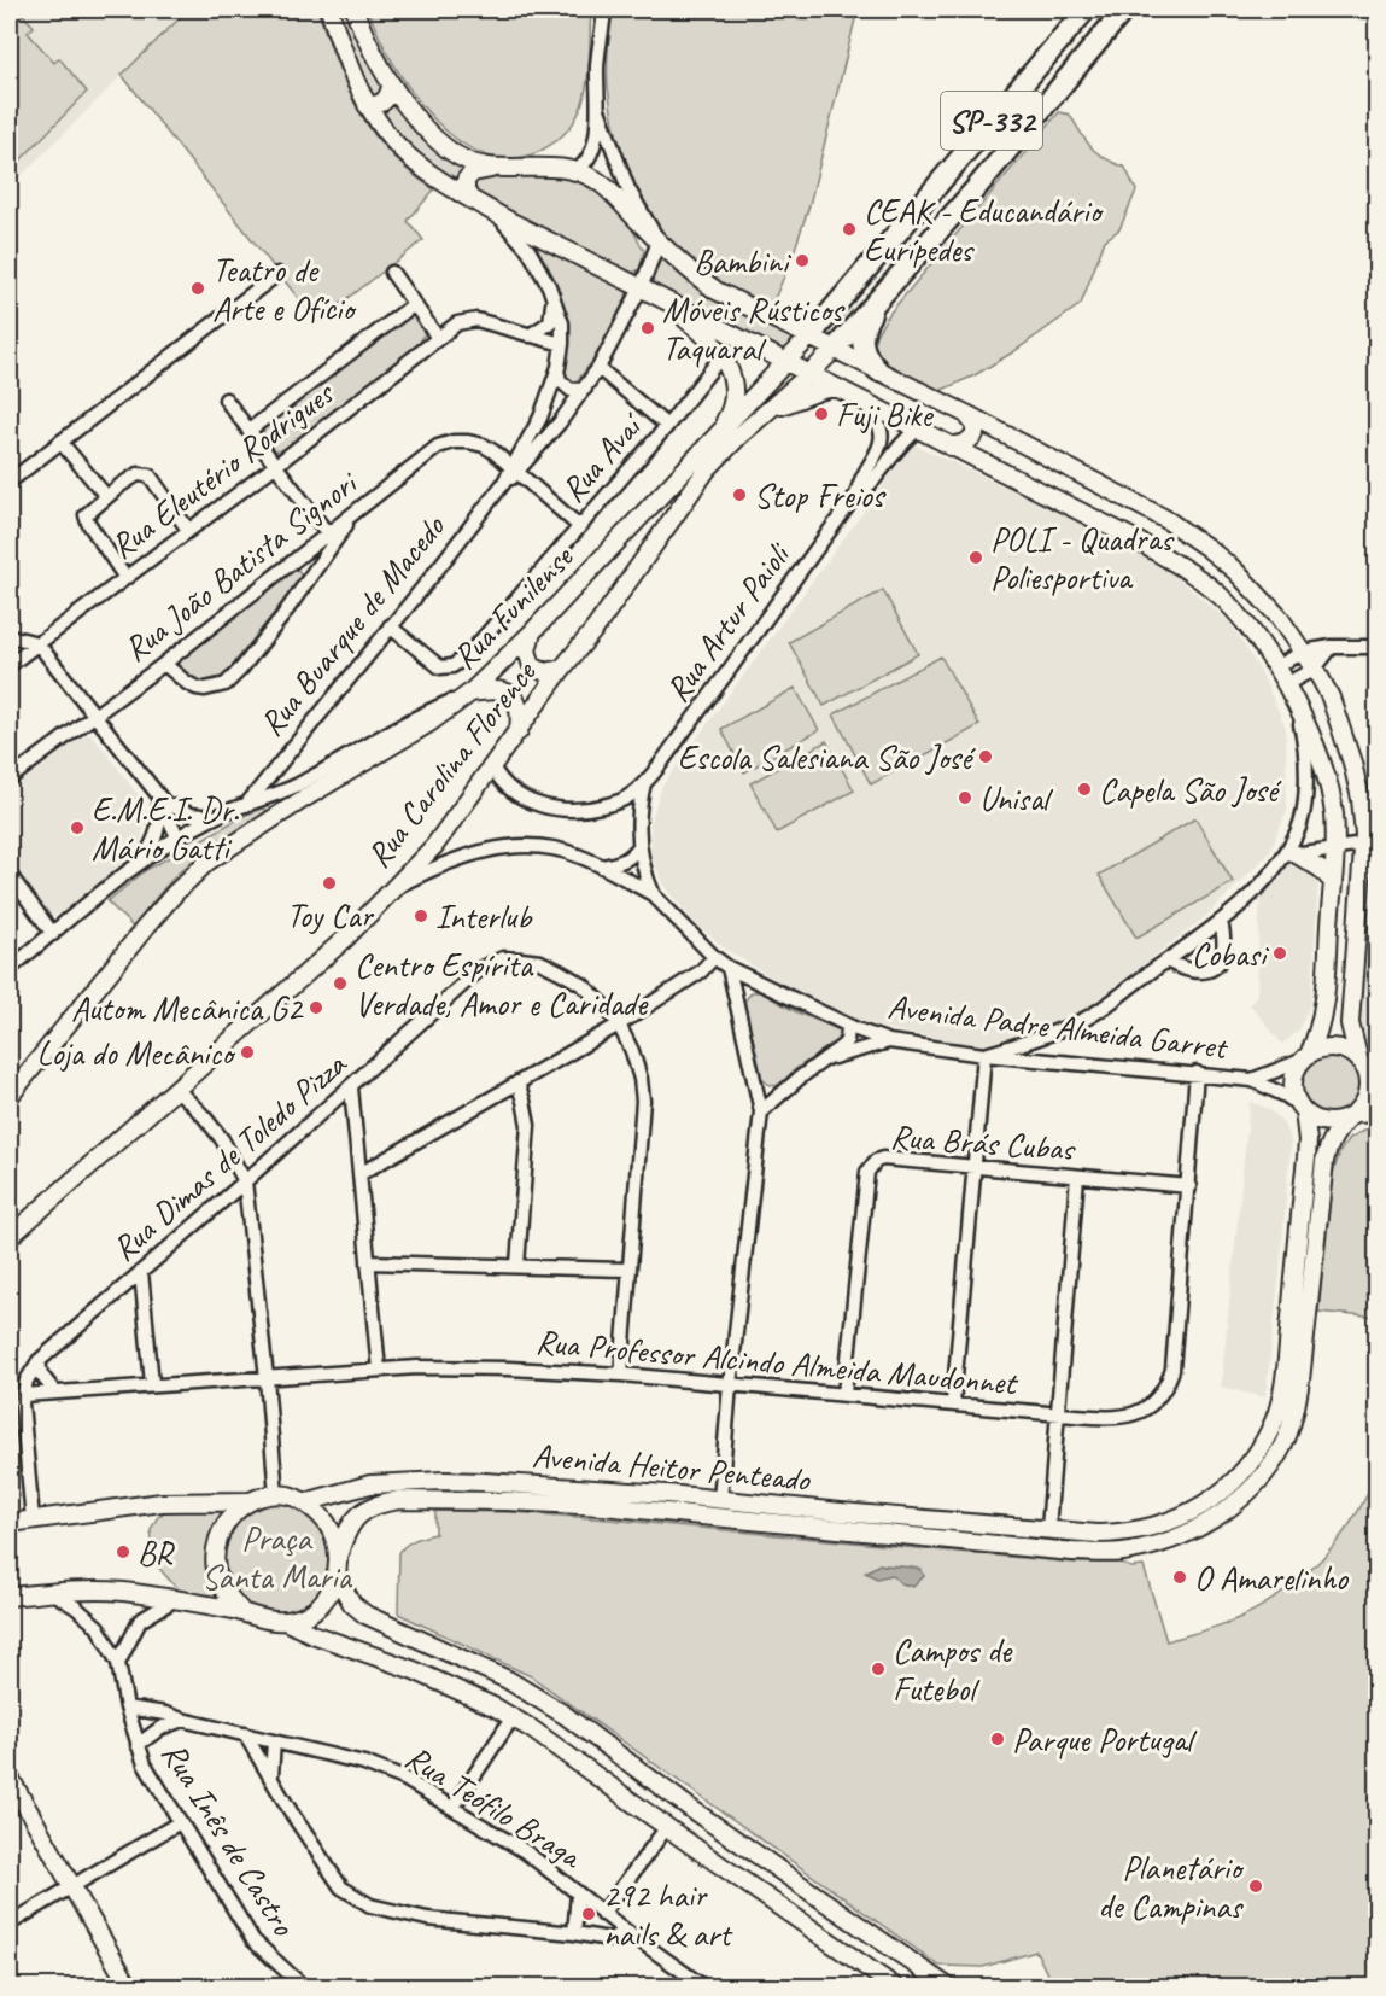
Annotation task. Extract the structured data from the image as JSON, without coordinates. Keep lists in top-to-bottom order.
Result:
{
  "streets": {
    "highway": ["SP-332"],
    "main road": ["Rua Funilense", "Rua Carolina Florence", "Avenida Heitor Penteado"],
    "street": [
      "Rua Avaí",
      "Rua Eleutério Rodrigues",
      "Rua João Batista Signori",
      "Rua Artur Paioli",
      "Rua Buarque de Macedo",
      "Avenida Padre Almeida Garret",
      "Rua Brás Cubas",
      "Rua Dimas de Toledo Pizza",
      "Rua Professor Alcindo Almeida Maudonnet",
      "Rua Teófilo Braga",
      "Rua Inês de Castro"
    ]
  },
  "crossings": [
    ["SP-332", "Rua Funilense"],
    ["SP-332", "Rua Carolina Florence"],
    ["Rua Avaí", "Rua João Batista Signori"],
    ["Rua Avaí", "Rua Buarque de Macedo"],
    ["Rua Eleutério Rodrigues", "Rua Buarque de Macedo"],
    ["Rua João Batista Signori", "Rua Buarque de Macedo"],
    ["Rua Artur Paioli", "Avenida Padre Almeida Garret"],
    ["Avenida Padre Almeida Garret", "Rua Professor Alcindo Almeida Maudonnet"],
    ["Avenida Padre Almeida Garret", "Avenida Heitor Penteado"],
    ["Rua Brás Cubas", "Rua Professor Alcindo Almeida Maudonnet"],
    ["Rua Dimas de Toledo Pizza", "Rua Professor Alcindo Almeida Maudonnet"],
    ["Rua Teófilo Braga", "Rua Inês de Castro"]
  ],
  "parks": ["Praça Santa Maria"],
  "places": [
    "CEAK - Educandário Eurípedes",
    "Bambini",
    "Teatro de Arte e Ofício",
    "Móveis Rústicos Taquaral",
    "Fuji Bike",
    "Stop Freios",
    "POLI - Quadras Poliesportiva",
    "Escola Salesiana São José",
    "Capela São José",
    "Unisal",
    "E.M.E.I. Dr. Mário Gatti",
    "Toy Car",
    "Interlub",
    "Cobasi",
    "Centro Espírita Verdade, Amor e Caridade",
    "Autom Mecânica G2",
    "Loja do Mecânico",
    "BR",
    "O Amarelinho",
    "Campos de Futebol",
    "Parque Portugal",
    "Planetário de Campinas",
    "292 hair nails & art"
  ]
}
